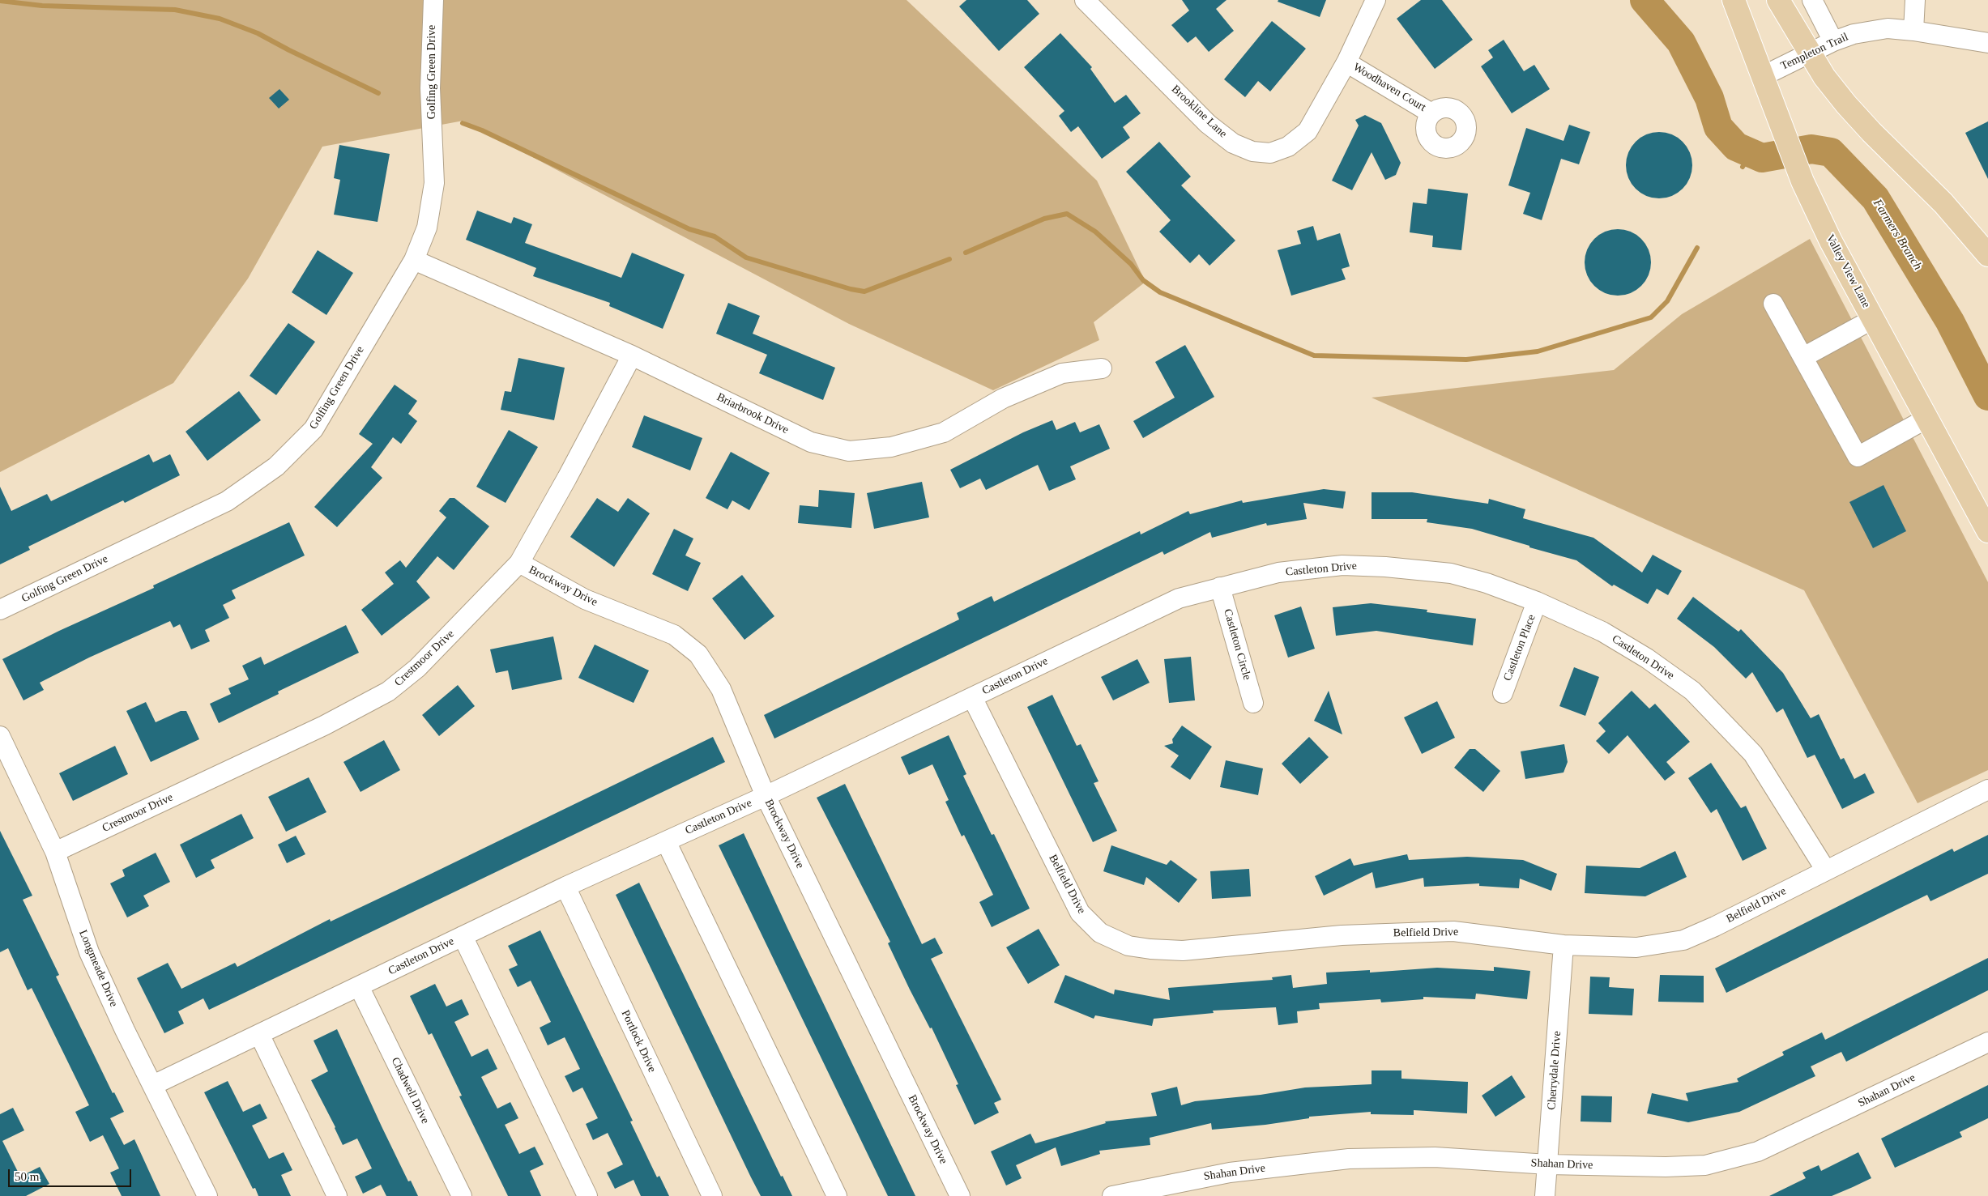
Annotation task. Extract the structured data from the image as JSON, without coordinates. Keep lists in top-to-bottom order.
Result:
{
  "streets": {
    "main road": ["Valley View Lane"],
    "street": [
      "Templeton Trail",
      "Golfing Green Drive",
      "Woodhaven Court",
      "Brookline Lane",
      "Briarbrook Drive",
      "Castleton Drive",
      "Brockway Drive",
      "Castleton Circle",
      "Castleton Place",
      "Crestmoor Drive",
      "Belfield Drive",
      "Longmeade Drive",
      "Portlock Drive",
      "Cherrydale Drive",
      "Chadwell Drive",
      "Shahan Drive"
    ]
  },
  "crossings": [
    ["Templeton Trail", "Valley View Lane"],
    ["Golfing Green Drive", "Briarbrook Drive"],
    ["Woodhaven Court", "Brookline Lane"],
    ["Briarbrook Drive", "Crestmoor Drive"],
    ["Castleton Drive", "Brockway Drive"],
    ["Castleton Drive", "Castleton Circle"],
    ["Castleton Drive", "Castleton Place"],
    ["Castleton Drive", "Belfield Drive"],
    ["Castleton Drive", "Longmeade Drive"],
    ["Castleton Drive", "Portlock Drive"],
    ["Castleton Drive", "Chadwell Drive"],
    ["Brockway Drive", "Crestmoor Drive"],
    ["Crestmoor Drive", "Longmeade Drive"],
    ["Belfield Drive", "Cherrydale Drive"],
    ["Cherrydale Drive", "Shahan Drive"]
  ],
  "water": ["Farmers Branch"],
  "scale_bar": "50 m"
}
